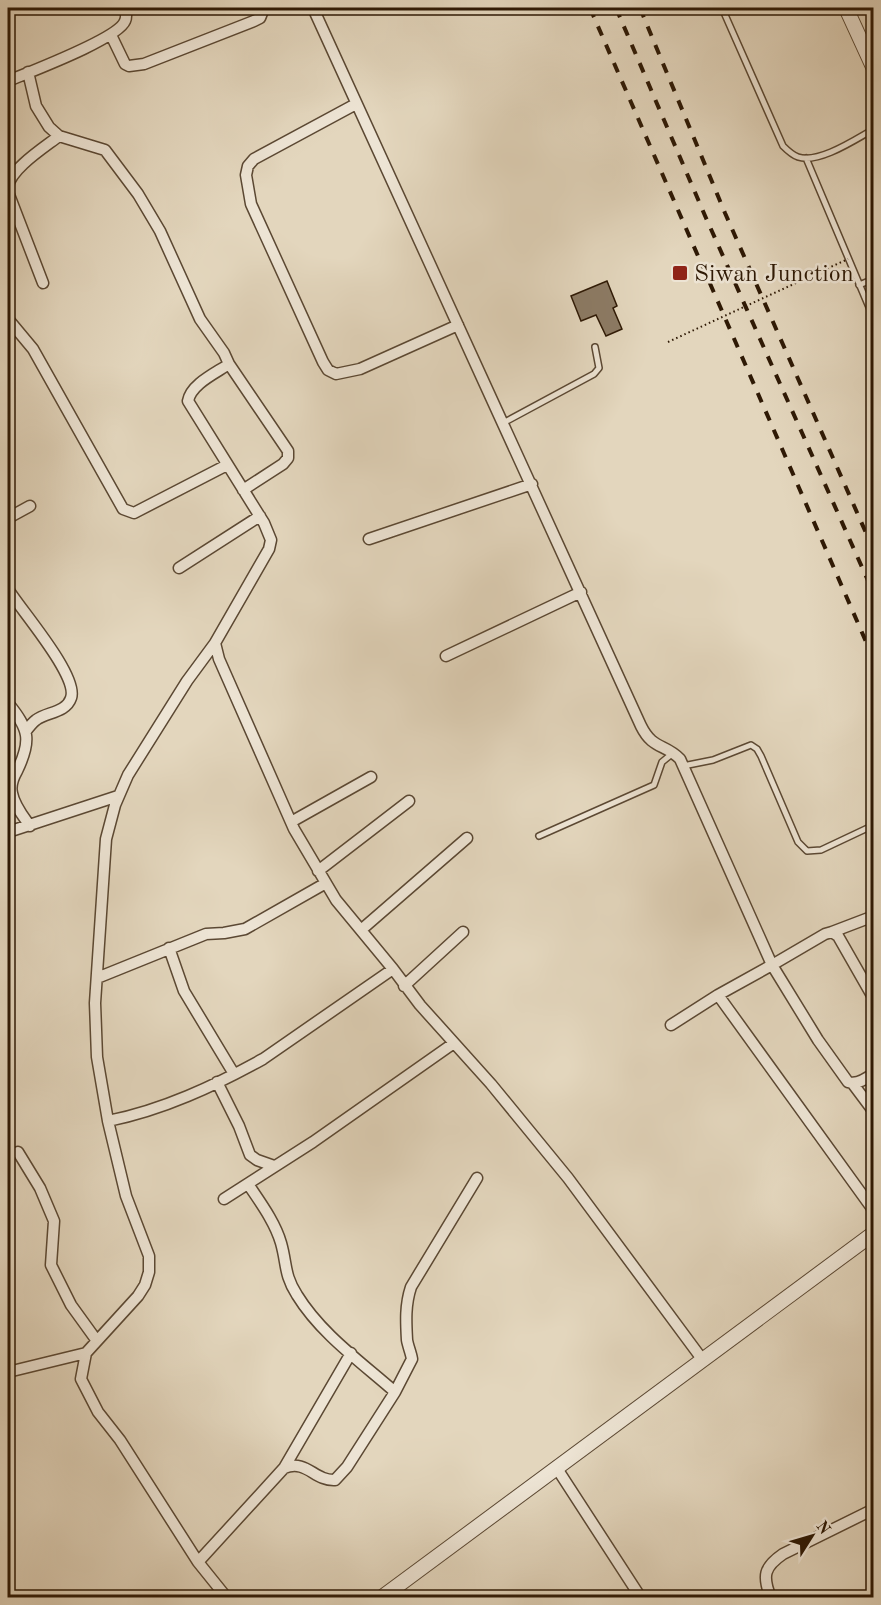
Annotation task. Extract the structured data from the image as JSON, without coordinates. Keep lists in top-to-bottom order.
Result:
{
  "places": {
    "transit": ["Siwan Junction"]
  },
  "north": "top right"
}
